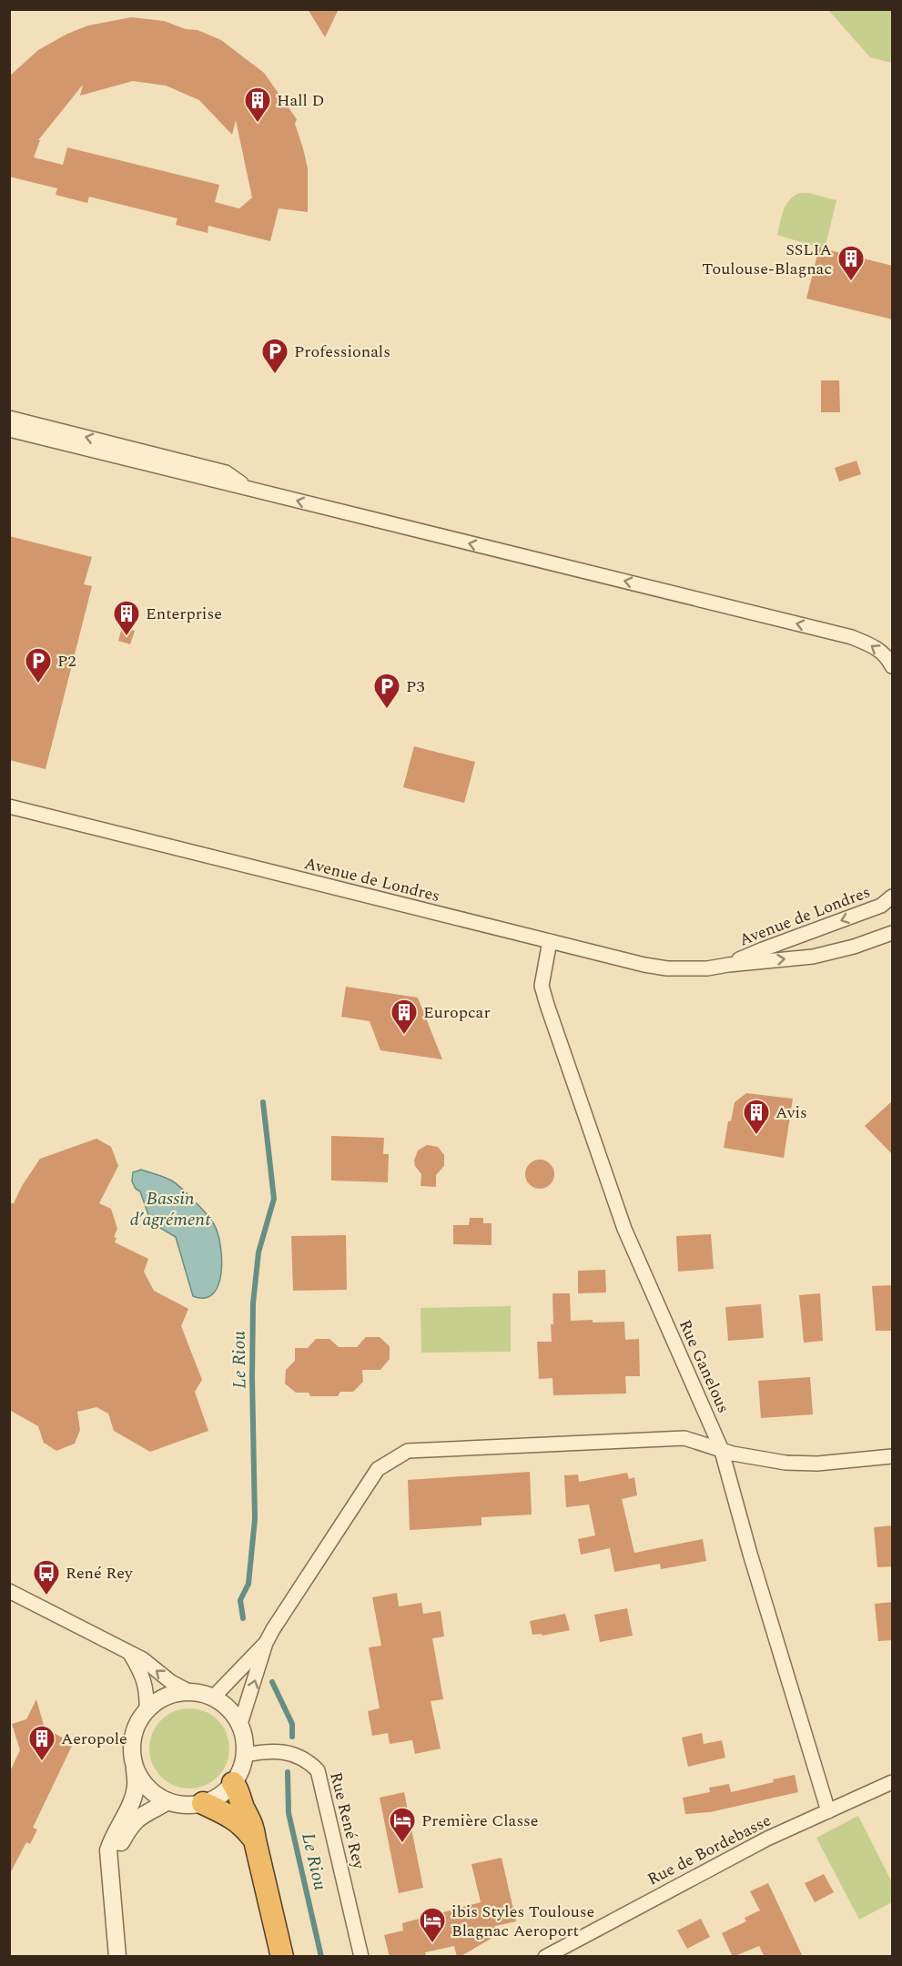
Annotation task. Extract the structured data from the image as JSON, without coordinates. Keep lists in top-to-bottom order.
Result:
{
  "streets": {
    "street": [
      "Avenue de Londres",
      "Rue Ganelous",
      "Rue René Rey",
      "Rue de Bordebasse"
    ]
  },
  "crossings": [
    ["Avenue de Londres", "Rue Ganelous"],
    ["Rue Ganelous", "Rue de Bordebasse"]
  ],
  "water": ["Bassin d’agrément", "Le Riou"],
  "places": {
    "building": [
      "Hall D",
      "SSLIA Toulouse-Blagnac",
      "Enterprise",
      "Europcar",
      "Avis",
      "Aeropole"
    ],
    "parking": ["Professionals", "P2", "P3"],
    "bus stop": ["René Rey"],
    "hotel": ["Première Classe", "ibis Styles Toulouse Blagnac Aeroport"]
  }
}
